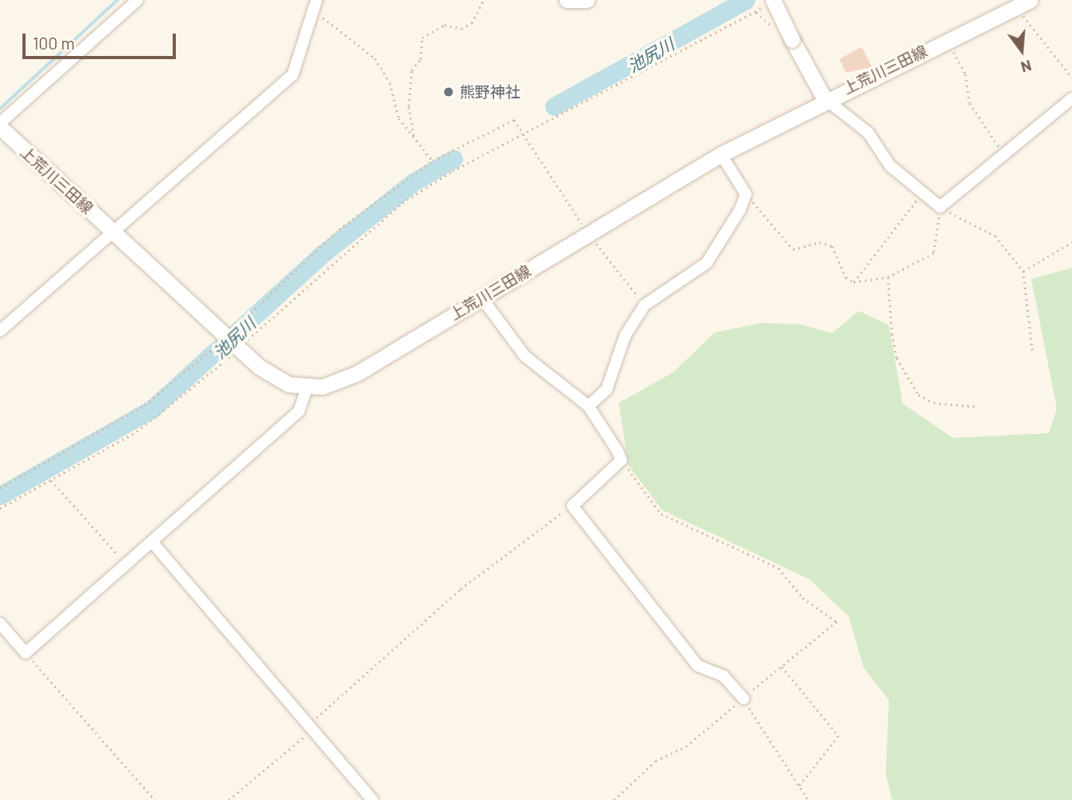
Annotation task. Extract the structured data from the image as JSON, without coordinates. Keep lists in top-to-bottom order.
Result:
{
  "streets": {
    "main road": ["上荒川三田線"]
  },
  "water": ["池尻川"],
  "places": ["熊野神社"],
  "scale_bar": "100 m",
  "north": "bottom"
}
